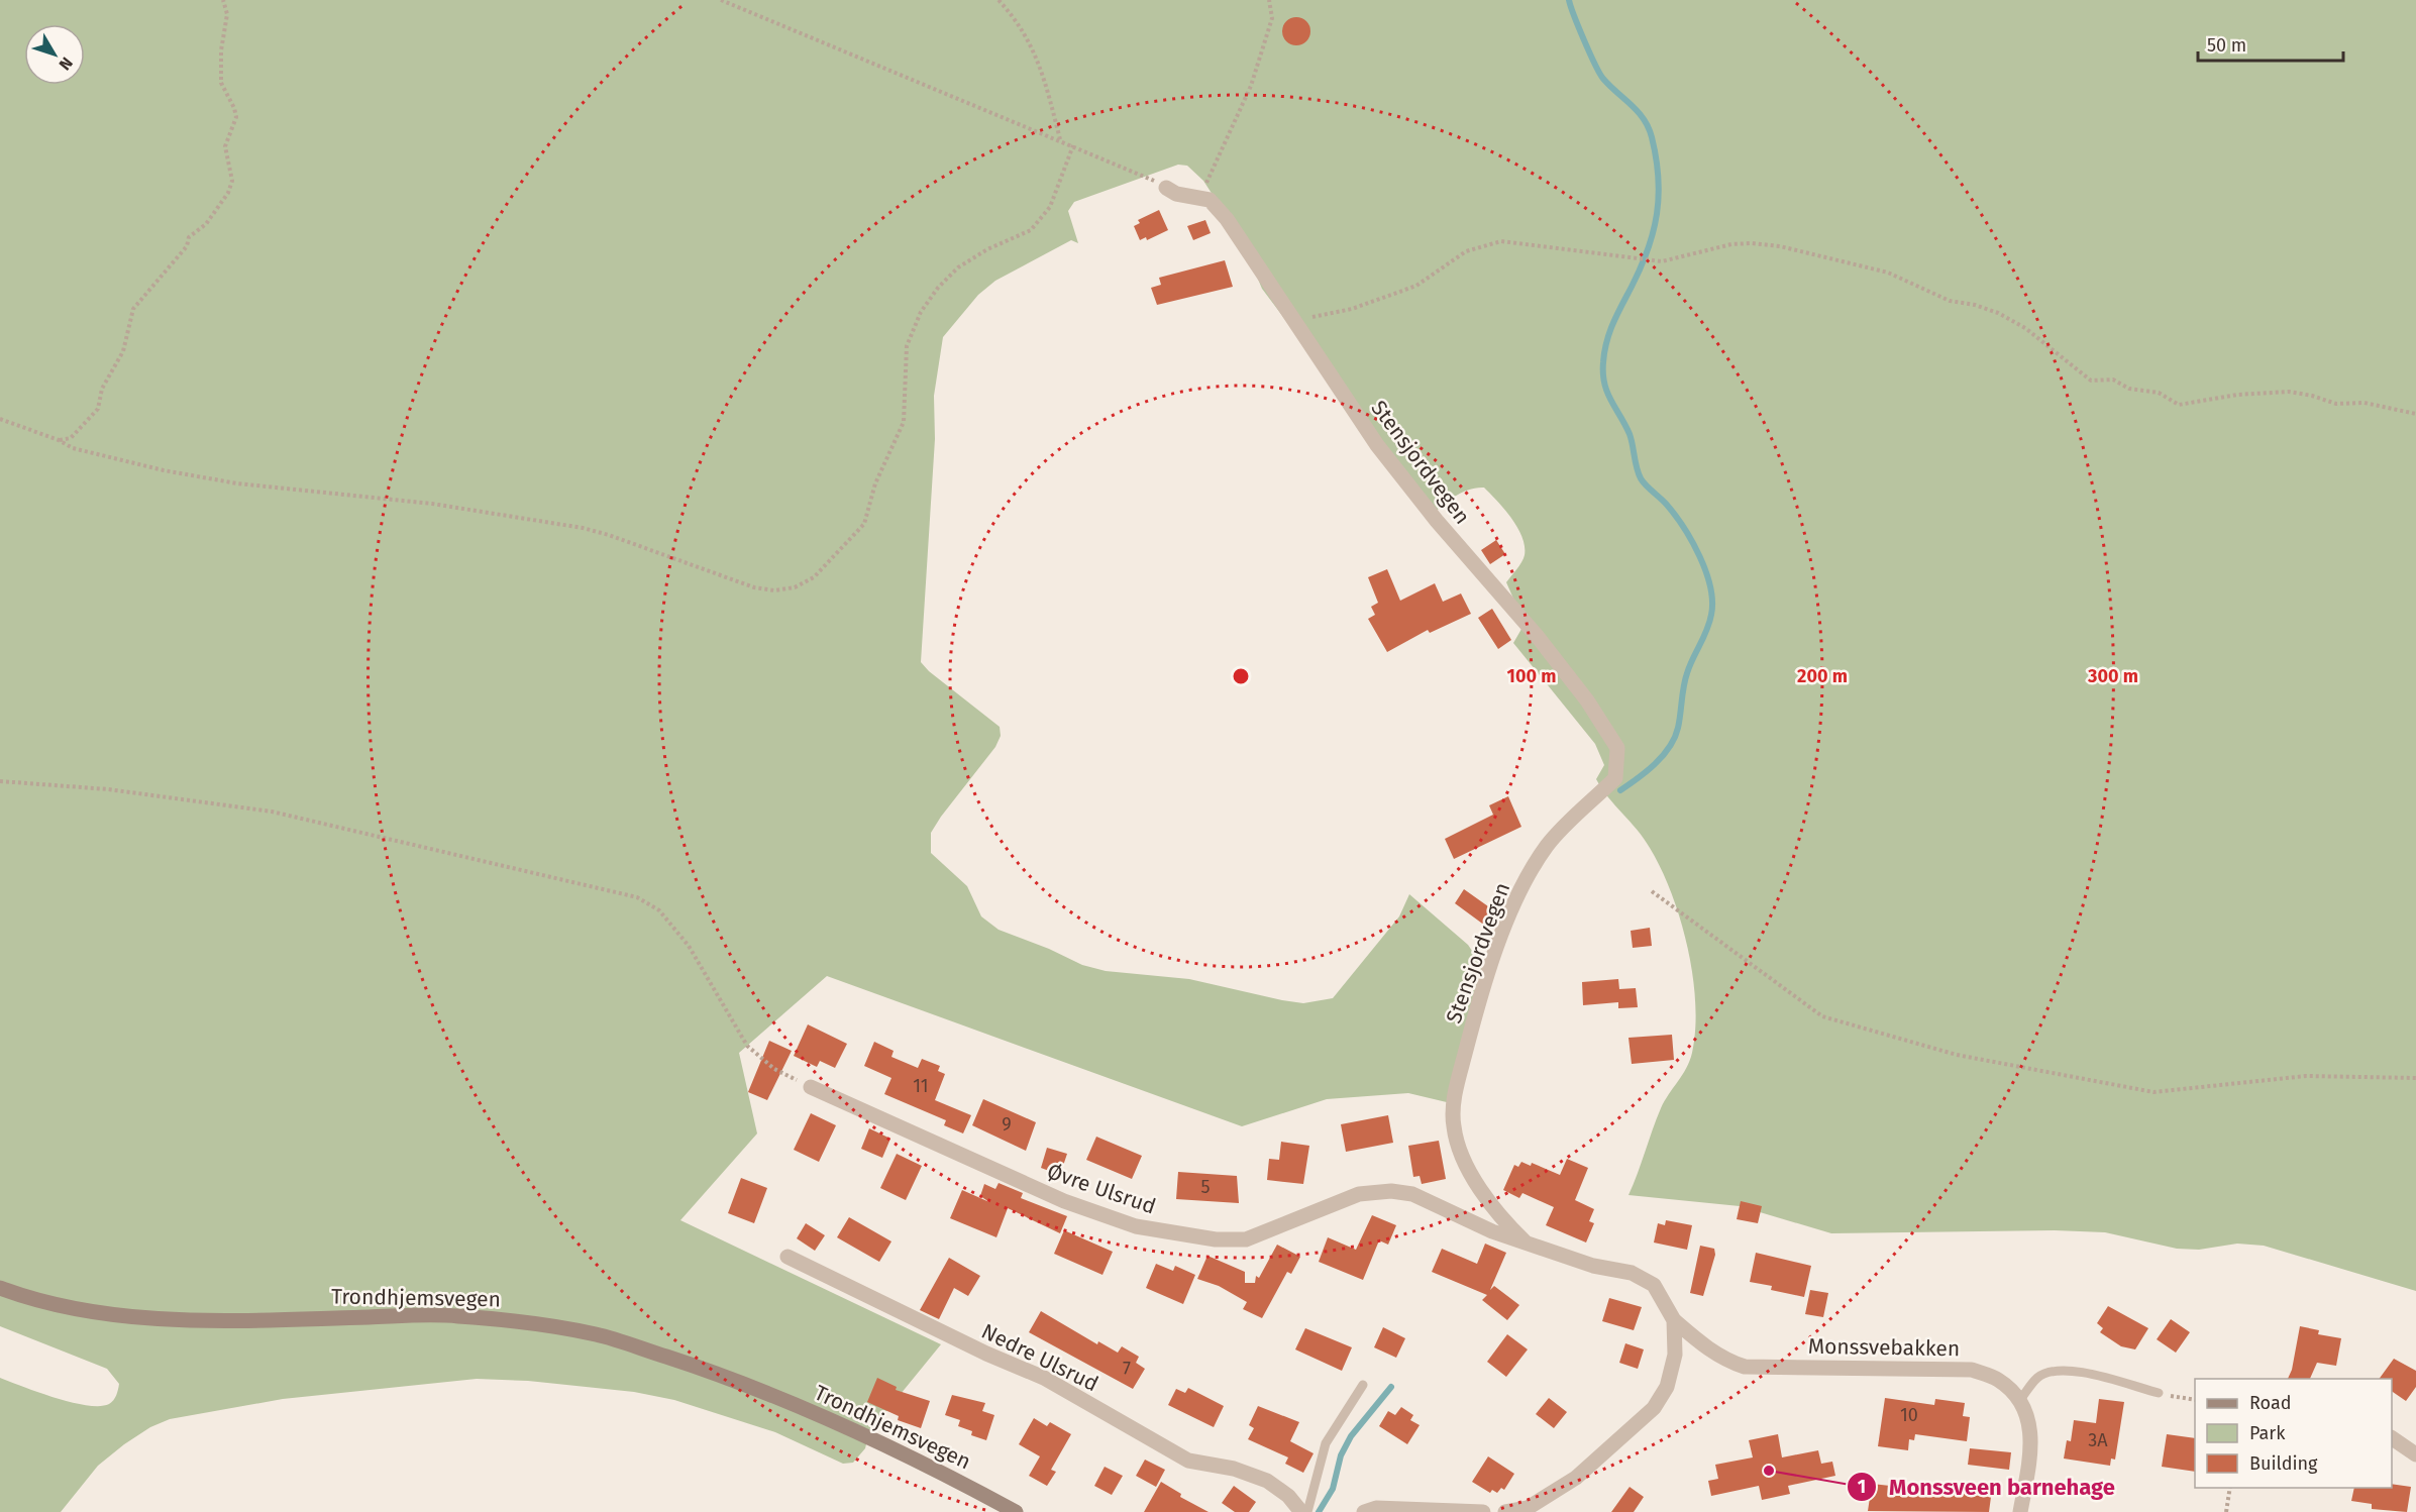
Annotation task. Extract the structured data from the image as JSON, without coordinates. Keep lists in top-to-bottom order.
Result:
{
  "streets": {
    "main road": ["Trondhjemsvegen"],
    "street": [
      "Stensjordvegen",
      "Øvre Ulsrud",
      "Monssvebakken",
      "Nedre Ulsrud"
    ]
  },
  "crossings": [
    ["Stensjordvegen", "Øvre Ulsrud"],
    ["Stensjordvegen", "Monssvebakken"]
  ],
  "places": ["Monssveen barnehage"],
  "house_numbers": [
    "11",
    "9",
    "5",
    "7",
    "10",
    "3A"
  ],
  "legend": ["Road", "Park", "Building"],
  "scale_bar": "50 m",
  "north": "bottom right",
  "rings": ["100 m", "200 m", "300 m"]
}
